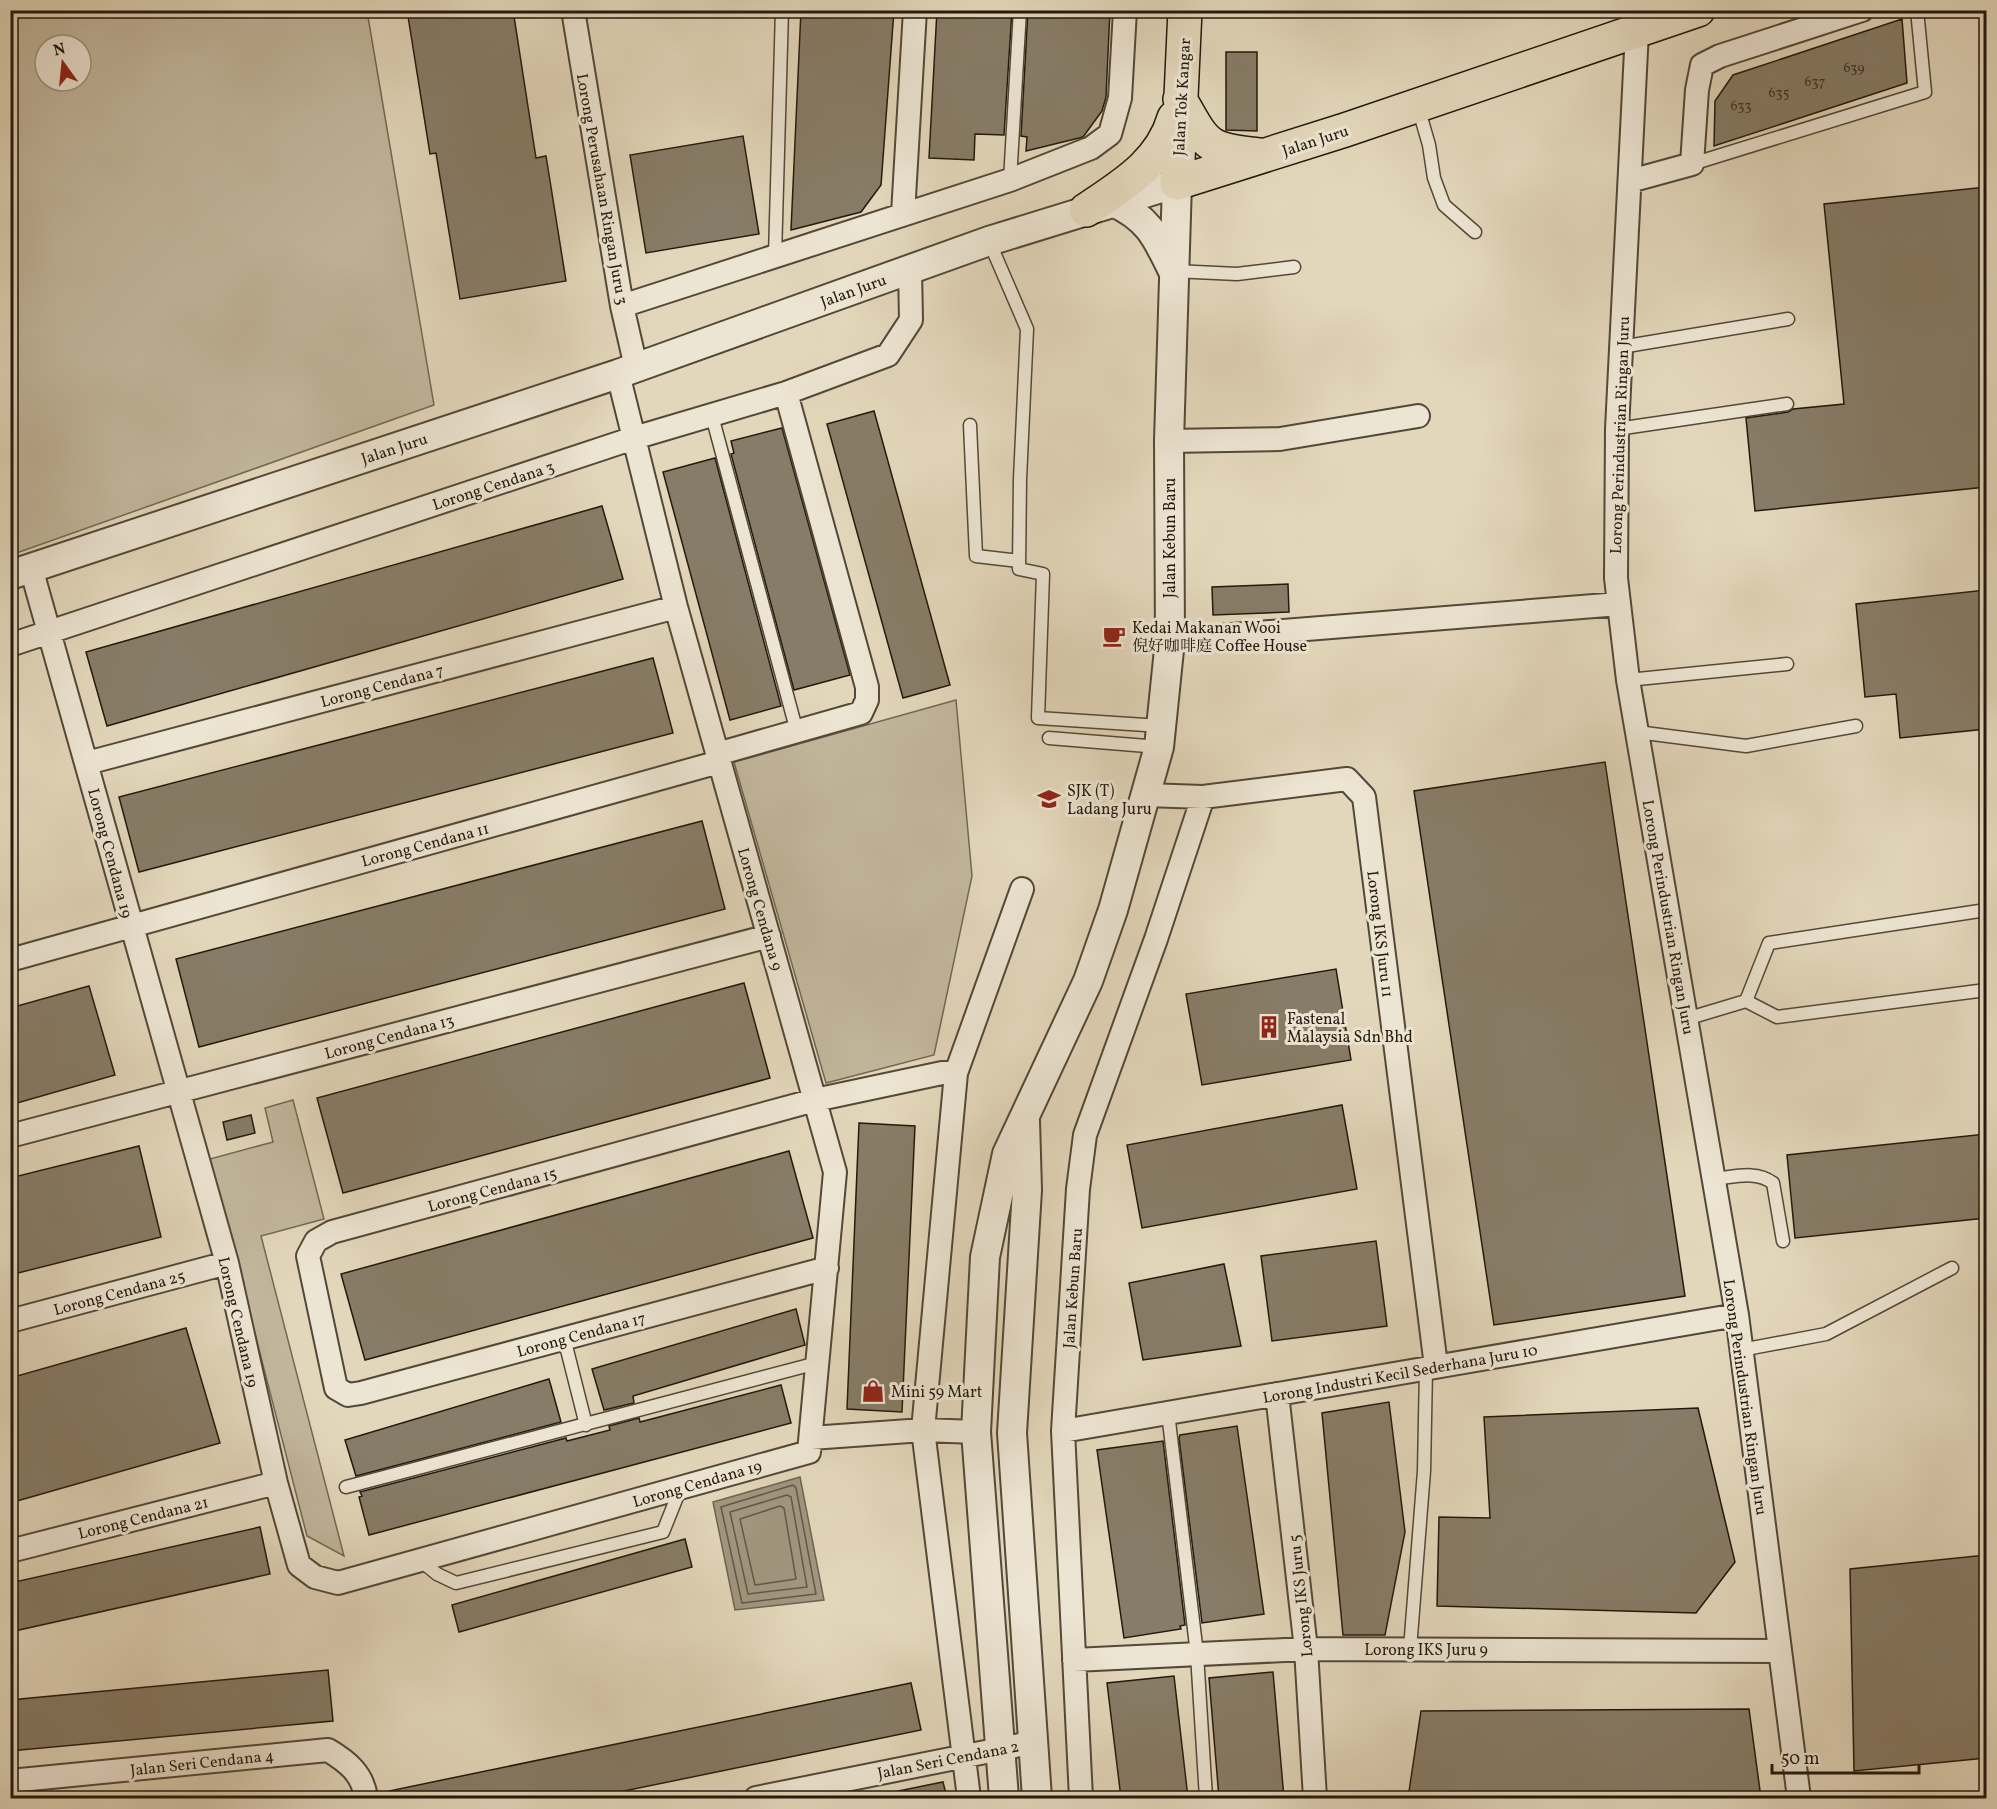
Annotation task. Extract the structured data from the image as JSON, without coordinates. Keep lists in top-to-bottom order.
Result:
{
  "streets": {
    "main road": ["Jalan Tok Kangar", "Jalan Juru"],
    "street": [
      "Lorong Perusahaan Ringan Juru 3",
      "Lorong Perindustrian Ringan Juru",
      "Lorong Cendana 3",
      "Jalan Kebun Baru",
      "Lorong Cendana 7",
      "Lorong Cendana 11",
      "Lorong Cendana 19",
      "Lorong Cendana 9",
      "Lorong IKS Juru 11",
      "Lorong Cendana 13",
      "Lorong Cendana 15",
      "Lorong Cendana 25",
      "Lorong Cendana 17",
      "Lorong Industri Kecil Sederhana Juru 10",
      "Lorong Cendana 21",
      "Lorong IKS Juru 5",
      "Lorong IKS Juru 9",
      "Jalan Seri Cendana 2",
      "Jalan Seri Cendana 4"
    ]
  },
  "crossings": [
    ["Jalan Tok Kangar", "Jalan Juru"],
    ["Jalan Tok Kangar", "Jalan Kebun Baru"],
    ["Jalan Juru", "Lorong Perusahaan Ringan Juru 3"],
    ["Jalan Juru", "Lorong Perindustrian Ringan Juru"],
    ["Jalan Juru", "Lorong Cendana 3"],
    ["Jalan Juru", "Jalan Kebun Baru"],
    ["Jalan Juru", "Lorong Cendana 19"],
    ["Jalan Juru", "Lorong Cendana 9"],
    ["Lorong Perusahaan Ringan Juru 3", "Lorong Cendana 9"],
    ["Lorong Perindustrian Ringan Juru", "Lorong Industri Kecil Sederhana Juru 10"],
    ["Lorong Perindustrian Ringan Juru", "Lorong IKS Juru 9"],
    ["Lorong Cendana 3", "Lorong Cendana 11"],
    ["Lorong Cendana 3", "Lorong Cendana 19"],
    ["Lorong Cendana 3", "Lorong Cendana 9"],
    ["Jalan Kebun Baru", "Lorong Cendana 19"],
    ["Jalan Kebun Baru", "Lorong IKS Juru 11"],
    ["Jalan Kebun Baru", "Lorong Industri Kecil Sederhana Juru 10"],
    ["Jalan Kebun Baru", "Lorong IKS Juru 9"],
    ["Jalan Kebun Baru", "Jalan Seri Cendana 2"],
    ["Lorong Cendana 7", "Lorong Cendana 19"],
    ["Lorong Cendana 7", "Lorong Cendana 9"],
    ["Lorong Cendana 11", "Lorong Cendana 19"],
    ["Lorong Cendana 11", "Lorong Cendana 9"],
    ["Lorong Cendana 19", "Lorong Cendana 9"],
    ["Lorong Cendana 19", "Lorong Cendana 13"],
    ["Lorong Cendana 19", "Lorong Cendana 25"],
    ["Lorong Cendana 19", "Lorong Cendana 21"],
    ["Lorong Cendana 9", "Lorong Cendana 13"],
    ["Lorong Cendana 9", "Lorong Cendana 15"],
    ["Lorong Cendana 9", "Lorong Cendana 17"],
    ["Lorong IKS Juru 11", "Lorong Industri Kecil Sederhana Juru 10"],
    ["Lorong Cendana 15", "Lorong Cendana 17"],
    ["Lorong Industri Kecil Sederhana Juru 10", "Lorong IKS Juru 5"],
    ["Lorong IKS Juru 5", "Lorong IKS Juru 9"]
  ],
  "places": {
    "cafe": ["Kedai Makanan Wooi 倪好咖啡庭 Coffee House"],
    "school or university": ["SJK (T) Ladang Juru"],
    "building": ["Fastenal Malaysia Sdn Bhd"],
    "shop": ["Mini 59 Mart"]
  },
  "house_numbers": [
    "639",
    "637",
    "635",
    "633"
  ],
  "scale_bar": "50 m",
  "north": "top"
}
